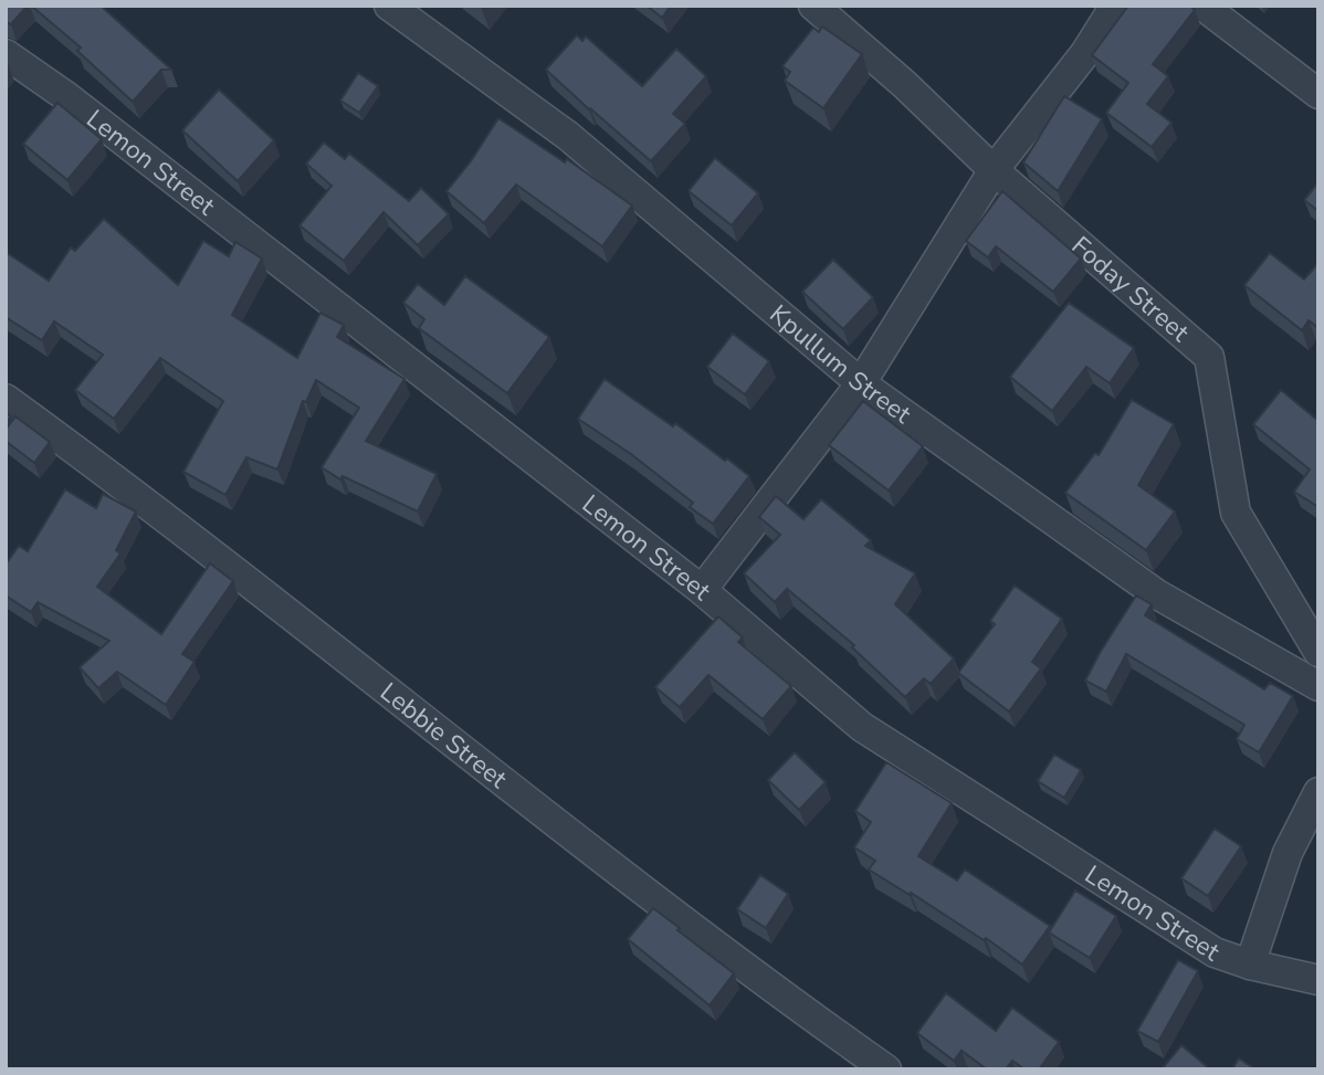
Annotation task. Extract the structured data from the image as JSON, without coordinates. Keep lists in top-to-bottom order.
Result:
{
  "streets": {
    "street": [
      "Lemon Street",
      "Foday Street",
      "Kpullum Street",
      "Lebbie Street"
    ]
  }
}
